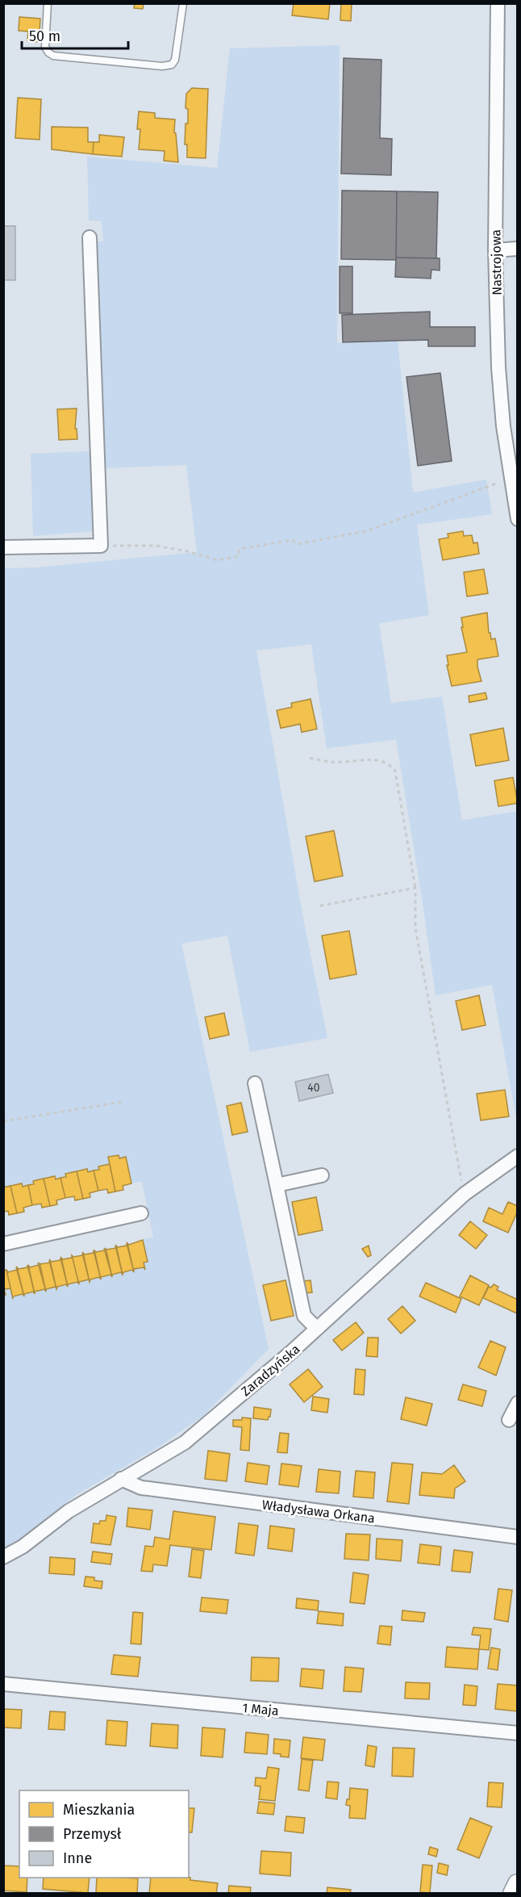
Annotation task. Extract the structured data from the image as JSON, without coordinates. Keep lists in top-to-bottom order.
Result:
{
  "streets": {
    "street": [
      "Nastrojowa",
      "Zaradzyńska",
      "Władysława Orkana",
      "1 Maja"
    ]
  },
  "crossings": [
    ["Zaradzyńska", "Władysława Orkana"]
  ],
  "house_numbers": ["40"],
  "legend": ["Mieszkania", "Przemysł", "Inne"],
  "scale_bar": "50 m"
}
